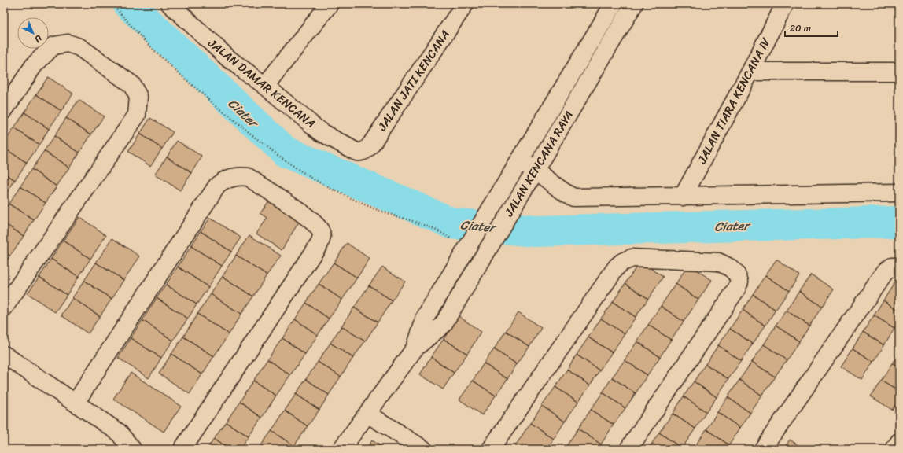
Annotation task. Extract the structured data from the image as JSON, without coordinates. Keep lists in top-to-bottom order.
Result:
{
  "streets": {
    "street": [
      "JALAN JATI KENCANA",
      "JALAN DAMAR KENCANA",
      "JALAN TIARA KENCANA IV",
      "JALAN KENCANA RAYA"
    ]
  },
  "crossings": [
    ["JALAN JATI KENCANA", "JALAN DAMAR KENCANA"]
  ],
  "water": ["Ciater"],
  "scale_bar": "20 m",
  "north": "bottom right"
}
